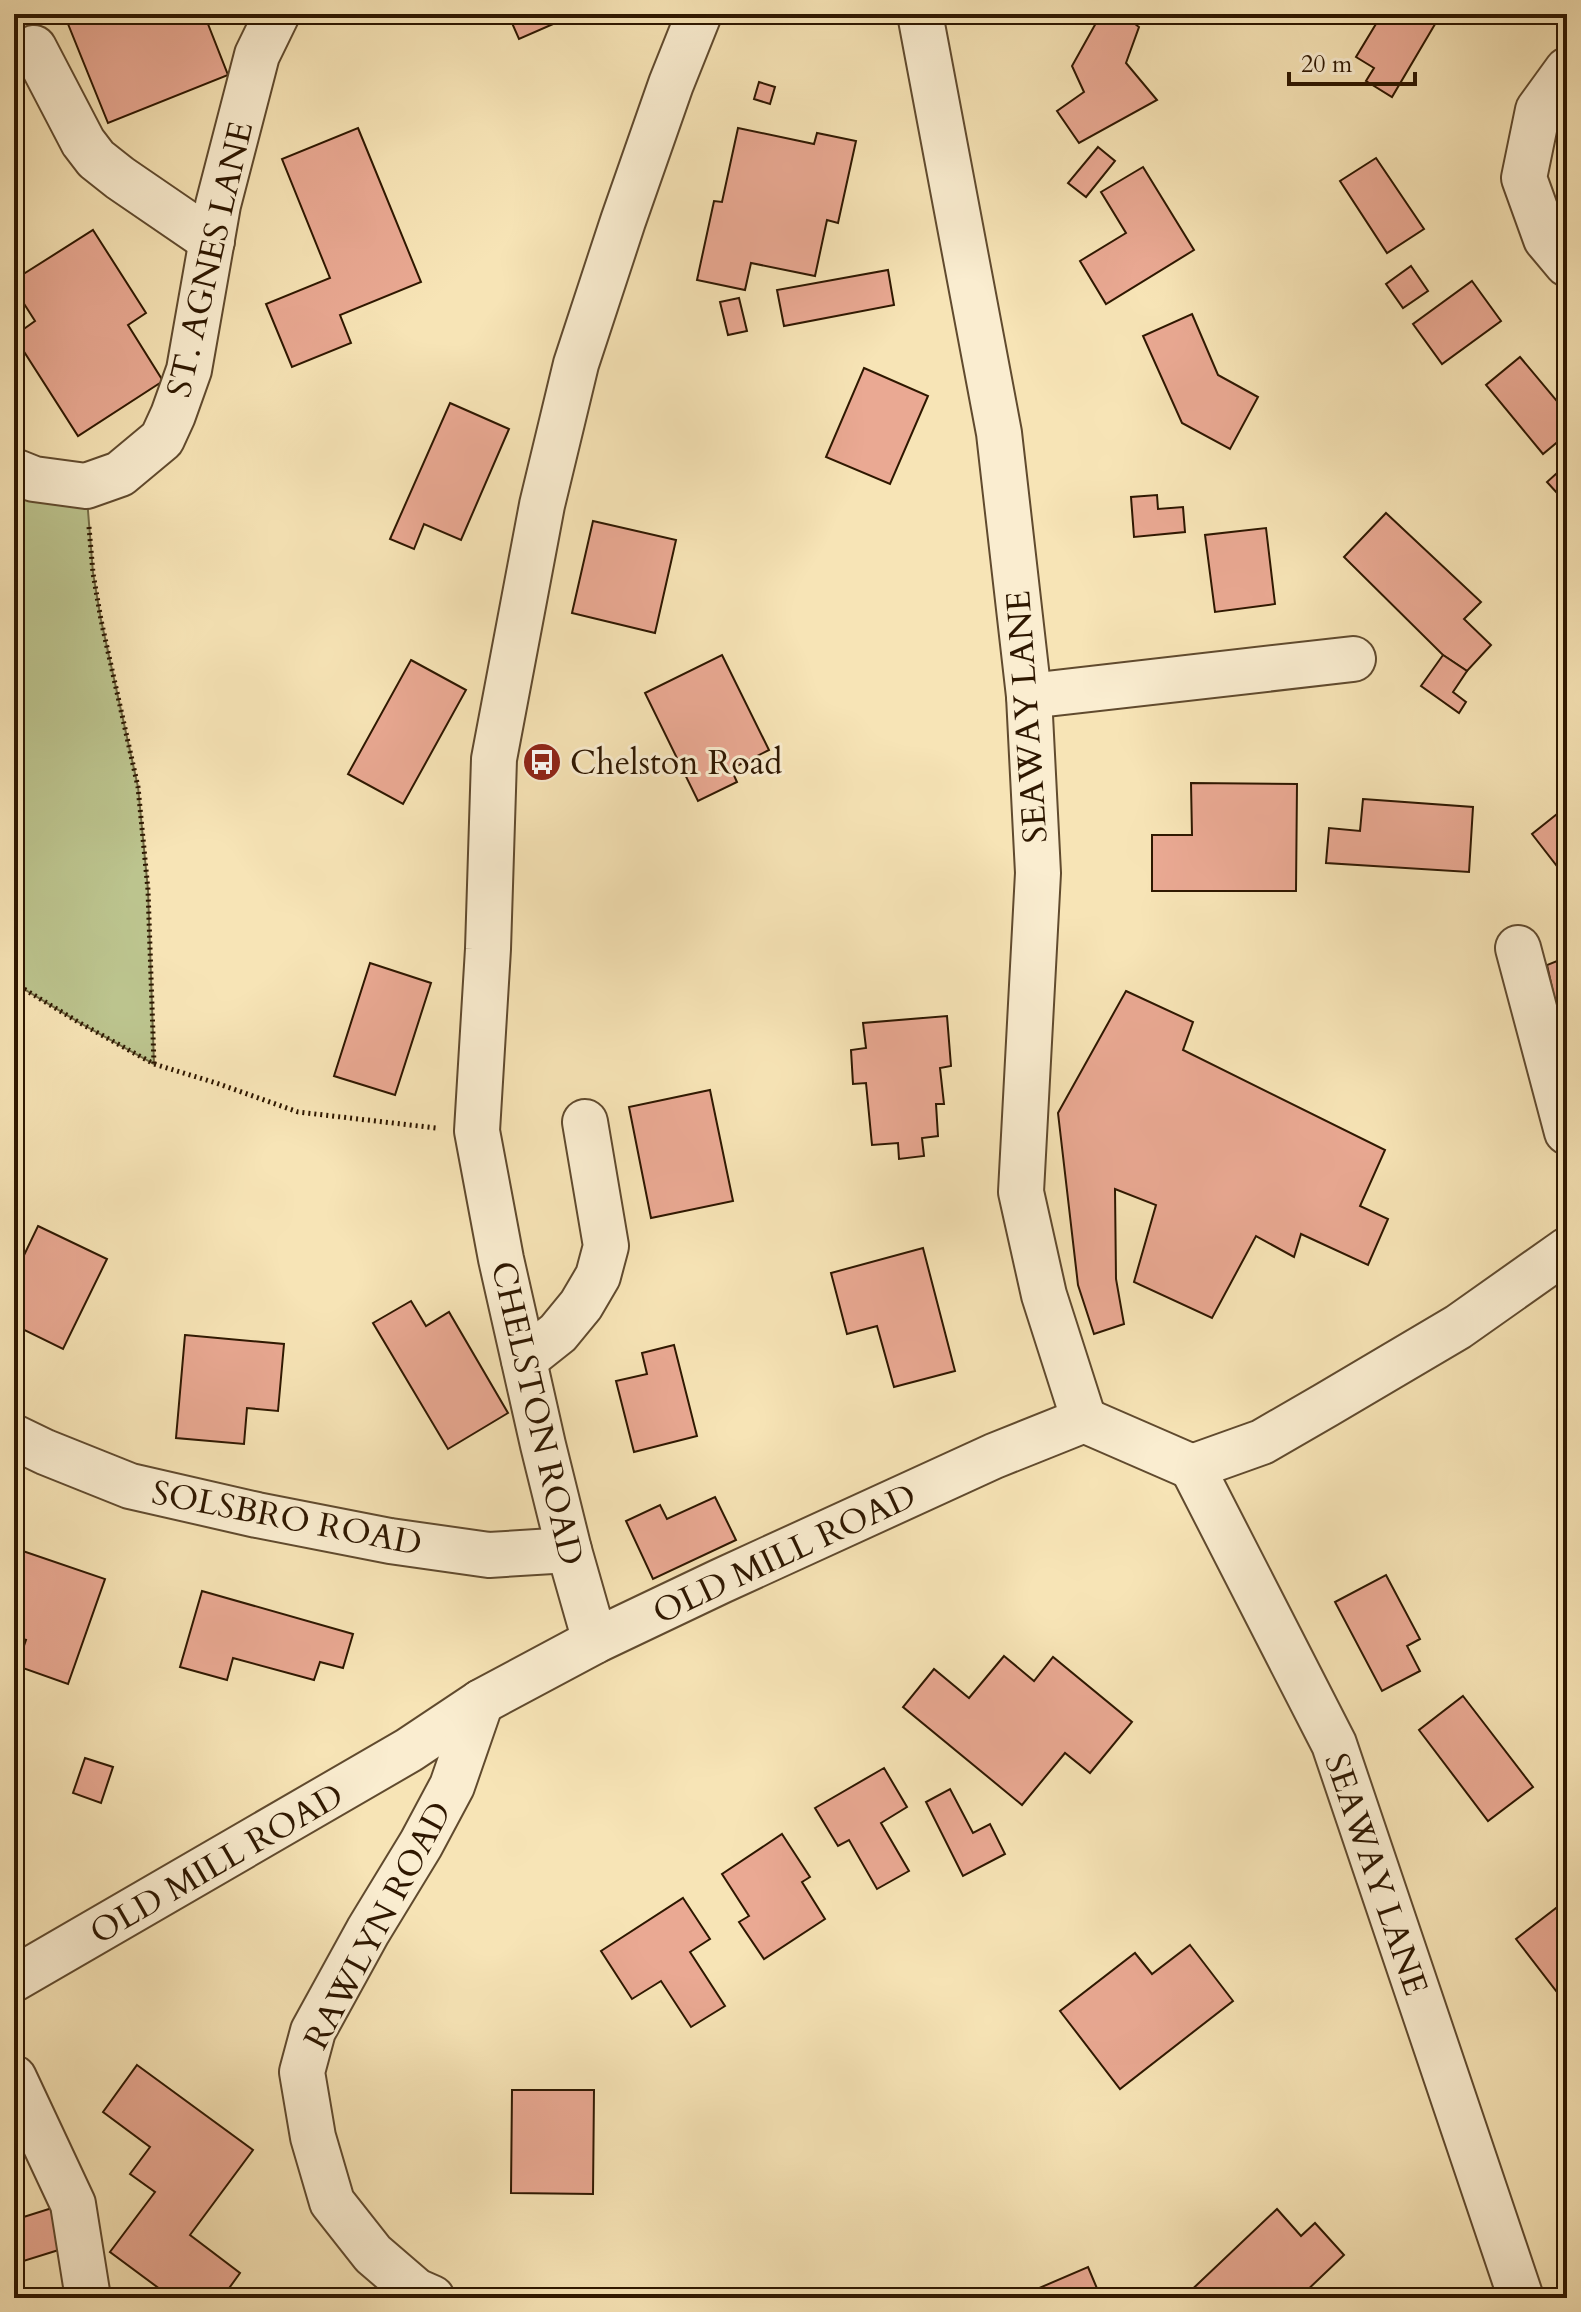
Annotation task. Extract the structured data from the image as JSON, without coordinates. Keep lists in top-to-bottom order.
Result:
{
  "streets": {
    "street": [
      "ST. AGNES LANE",
      "SEAWAY LANE",
      "CHELSTON ROAD",
      "SOLSBRO ROAD",
      "OLD MILL ROAD",
      "RAWLYN ROAD"
    ]
  },
  "crossings": [
    ["SEAWAY LANE", "OLD MILL ROAD"],
    ["CHELSTON ROAD", "SOLSBRO ROAD"],
    ["CHELSTON ROAD", "OLD MILL ROAD"],
    ["OLD MILL ROAD", "RAWLYN ROAD"]
  ],
  "places": {
    "bus stop": ["Chelston Road"]
  },
  "scale_bar": "20 m"
}
